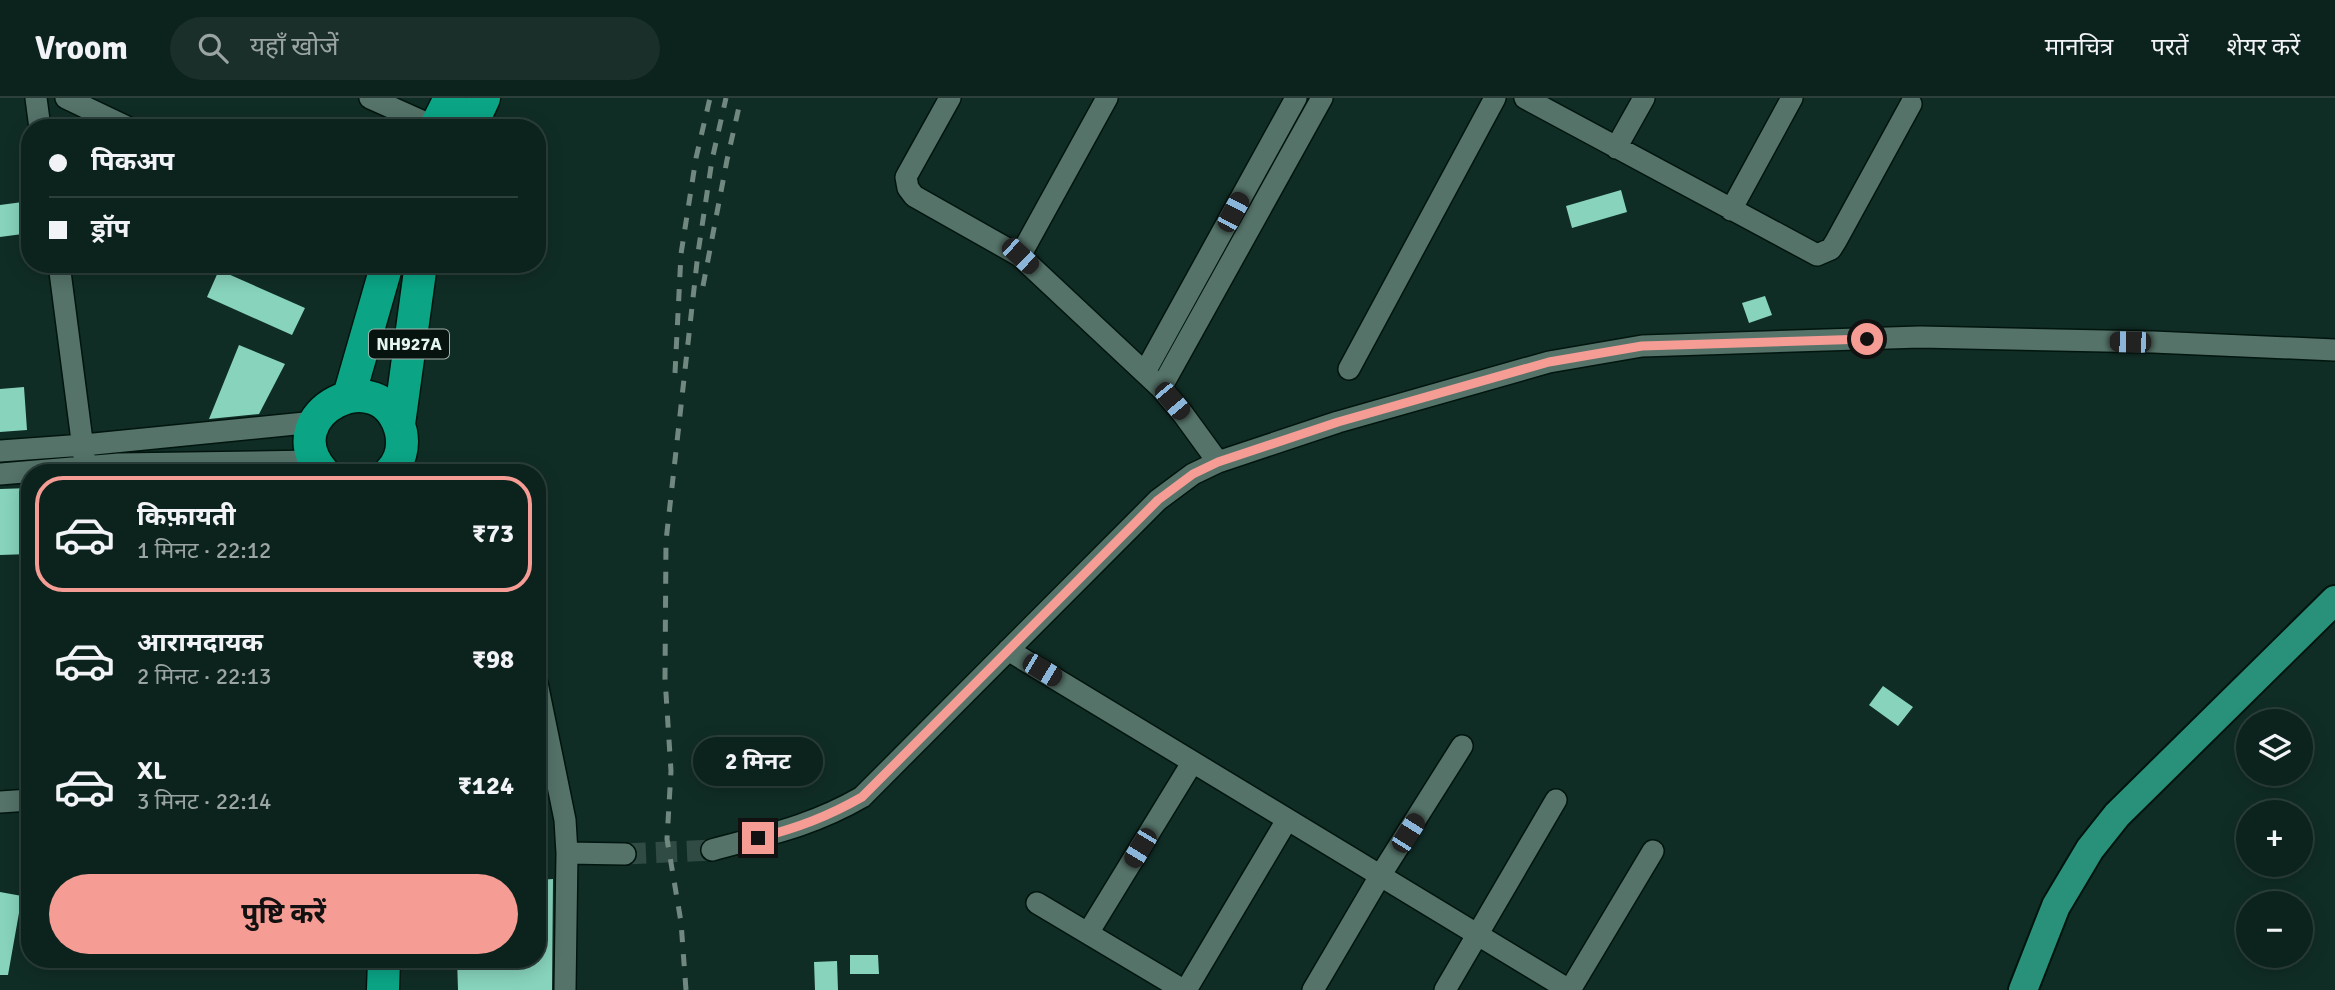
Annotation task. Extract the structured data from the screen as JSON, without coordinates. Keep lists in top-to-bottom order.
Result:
{
  "streets": {
    "highway": ["NH927A"]
  },
  "page": {
    "header": "Vroom",
    "search": "यहाँ खोजें",
    "nav": ["मानचित्र", "परतें", "शेयर करें"],
    "banner": ["पिकअप", "ड्रॉप"],
    "list": [
      {
        "name": "किफ़ायती",
        "note": "1 मिनट · 22:12",
        "value": "₹73"
      },
      {
        "name": "आरामदायक",
        "note": "2 मिनट · 22:13",
        "value": "₹98"
      },
      {
        "name": "XL",
        "note": "3 मिनट · 22:14",
        "value": "₹124"
      }
    ],
    "map_buttons": ["+", "−"],
    "bubble": "2 मिनट",
    "buttons": "पुष्टि करें"
  }
}
